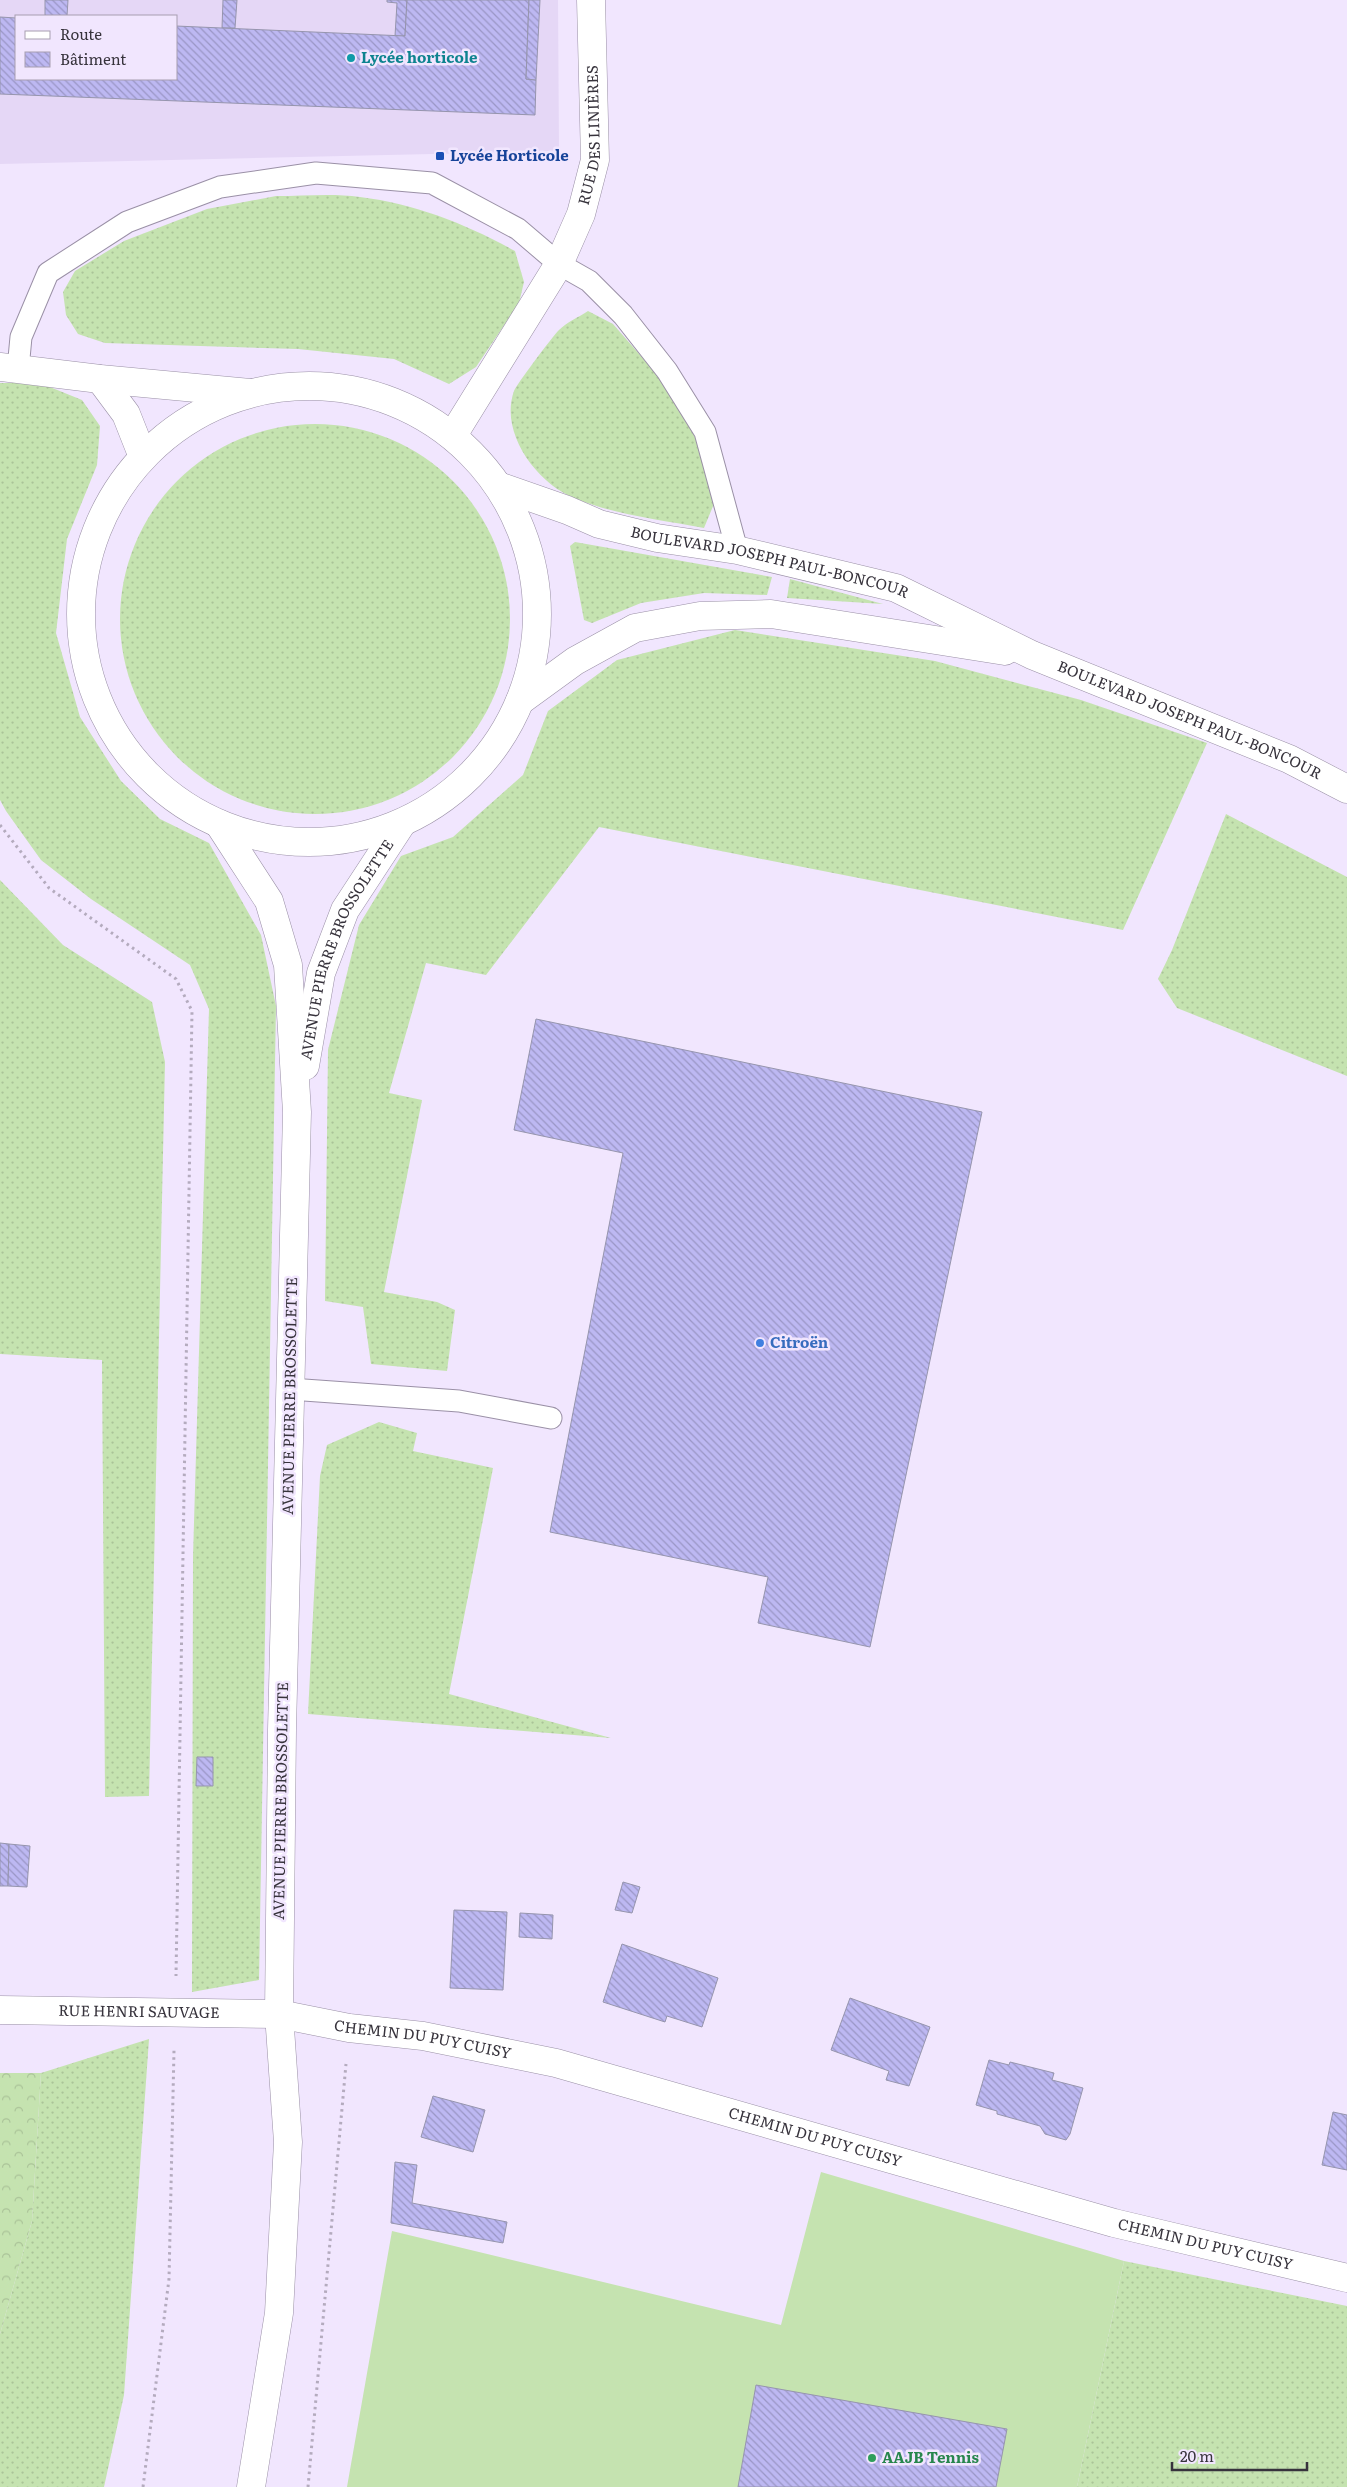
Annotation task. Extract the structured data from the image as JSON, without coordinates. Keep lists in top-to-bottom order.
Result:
{
  "streets": {
    "main road": [
      "RUE DES LINIÈRES",
      "BOULEVARD JOSEPH PAUL-BONCOUR",
      "AVENUE PIERRE BROSSOLETTE",
      "RUE HENRI SAUVAGE",
      "CHEMIN DU PUY CUISY"
    ]
  },
  "crossings": [
    ["AVENUE PIERRE BROSSOLETTE", "RUE HENRI SAUVAGE"],
    ["AVENUE PIERRE BROSSOLETTE", "CHEMIN DU PUY CUISY"],
    ["RUE HENRI SAUVAGE", "CHEMIN DU PUY CUISY"]
  ],
  "places": {
    "other": ["Lycée horticole", "Citroën", "AAJB Tennis"],
    "transit": ["Lycée Horticole"]
  },
  "legend": ["Route", "Bâtiment"],
  "scale_bar": "20 m"
}
